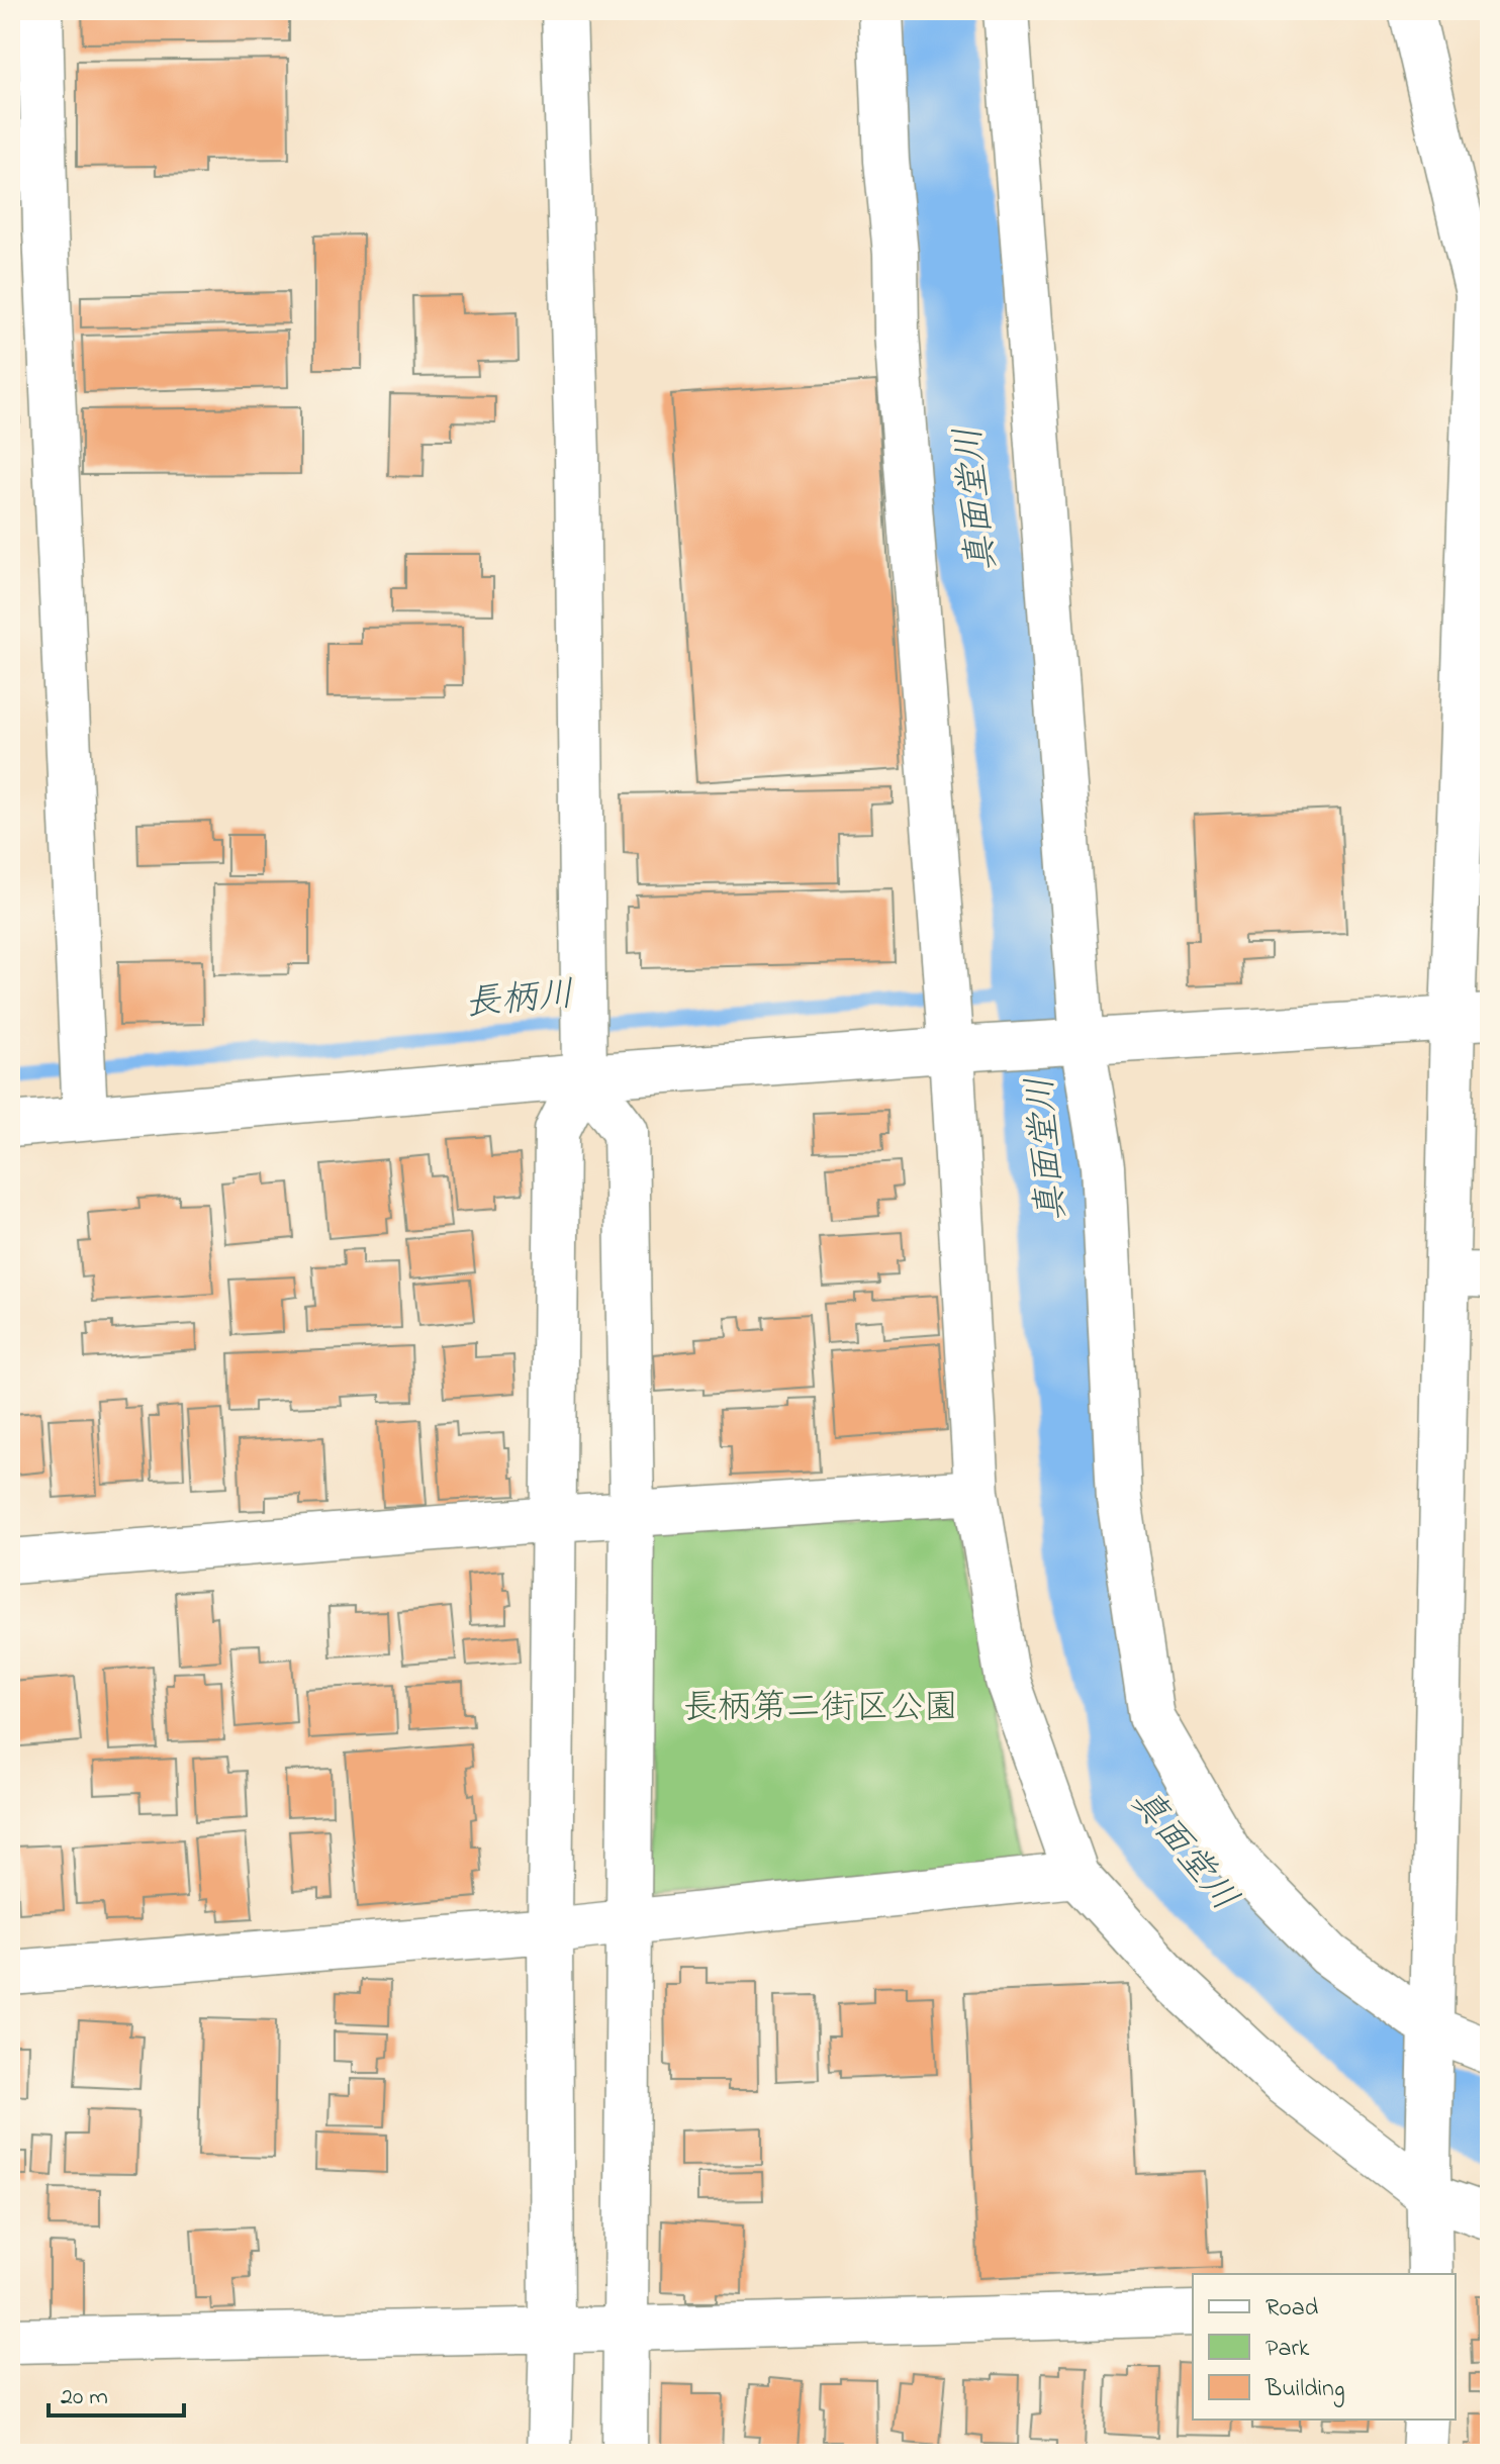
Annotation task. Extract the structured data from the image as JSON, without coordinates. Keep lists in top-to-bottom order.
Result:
{
  "water": ["真面堂川", "長柄川"],
  "parks": ["長柄第二街区公園"],
  "legend": ["Road", "Park", "Building"],
  "scale_bar": "20 m"
}
